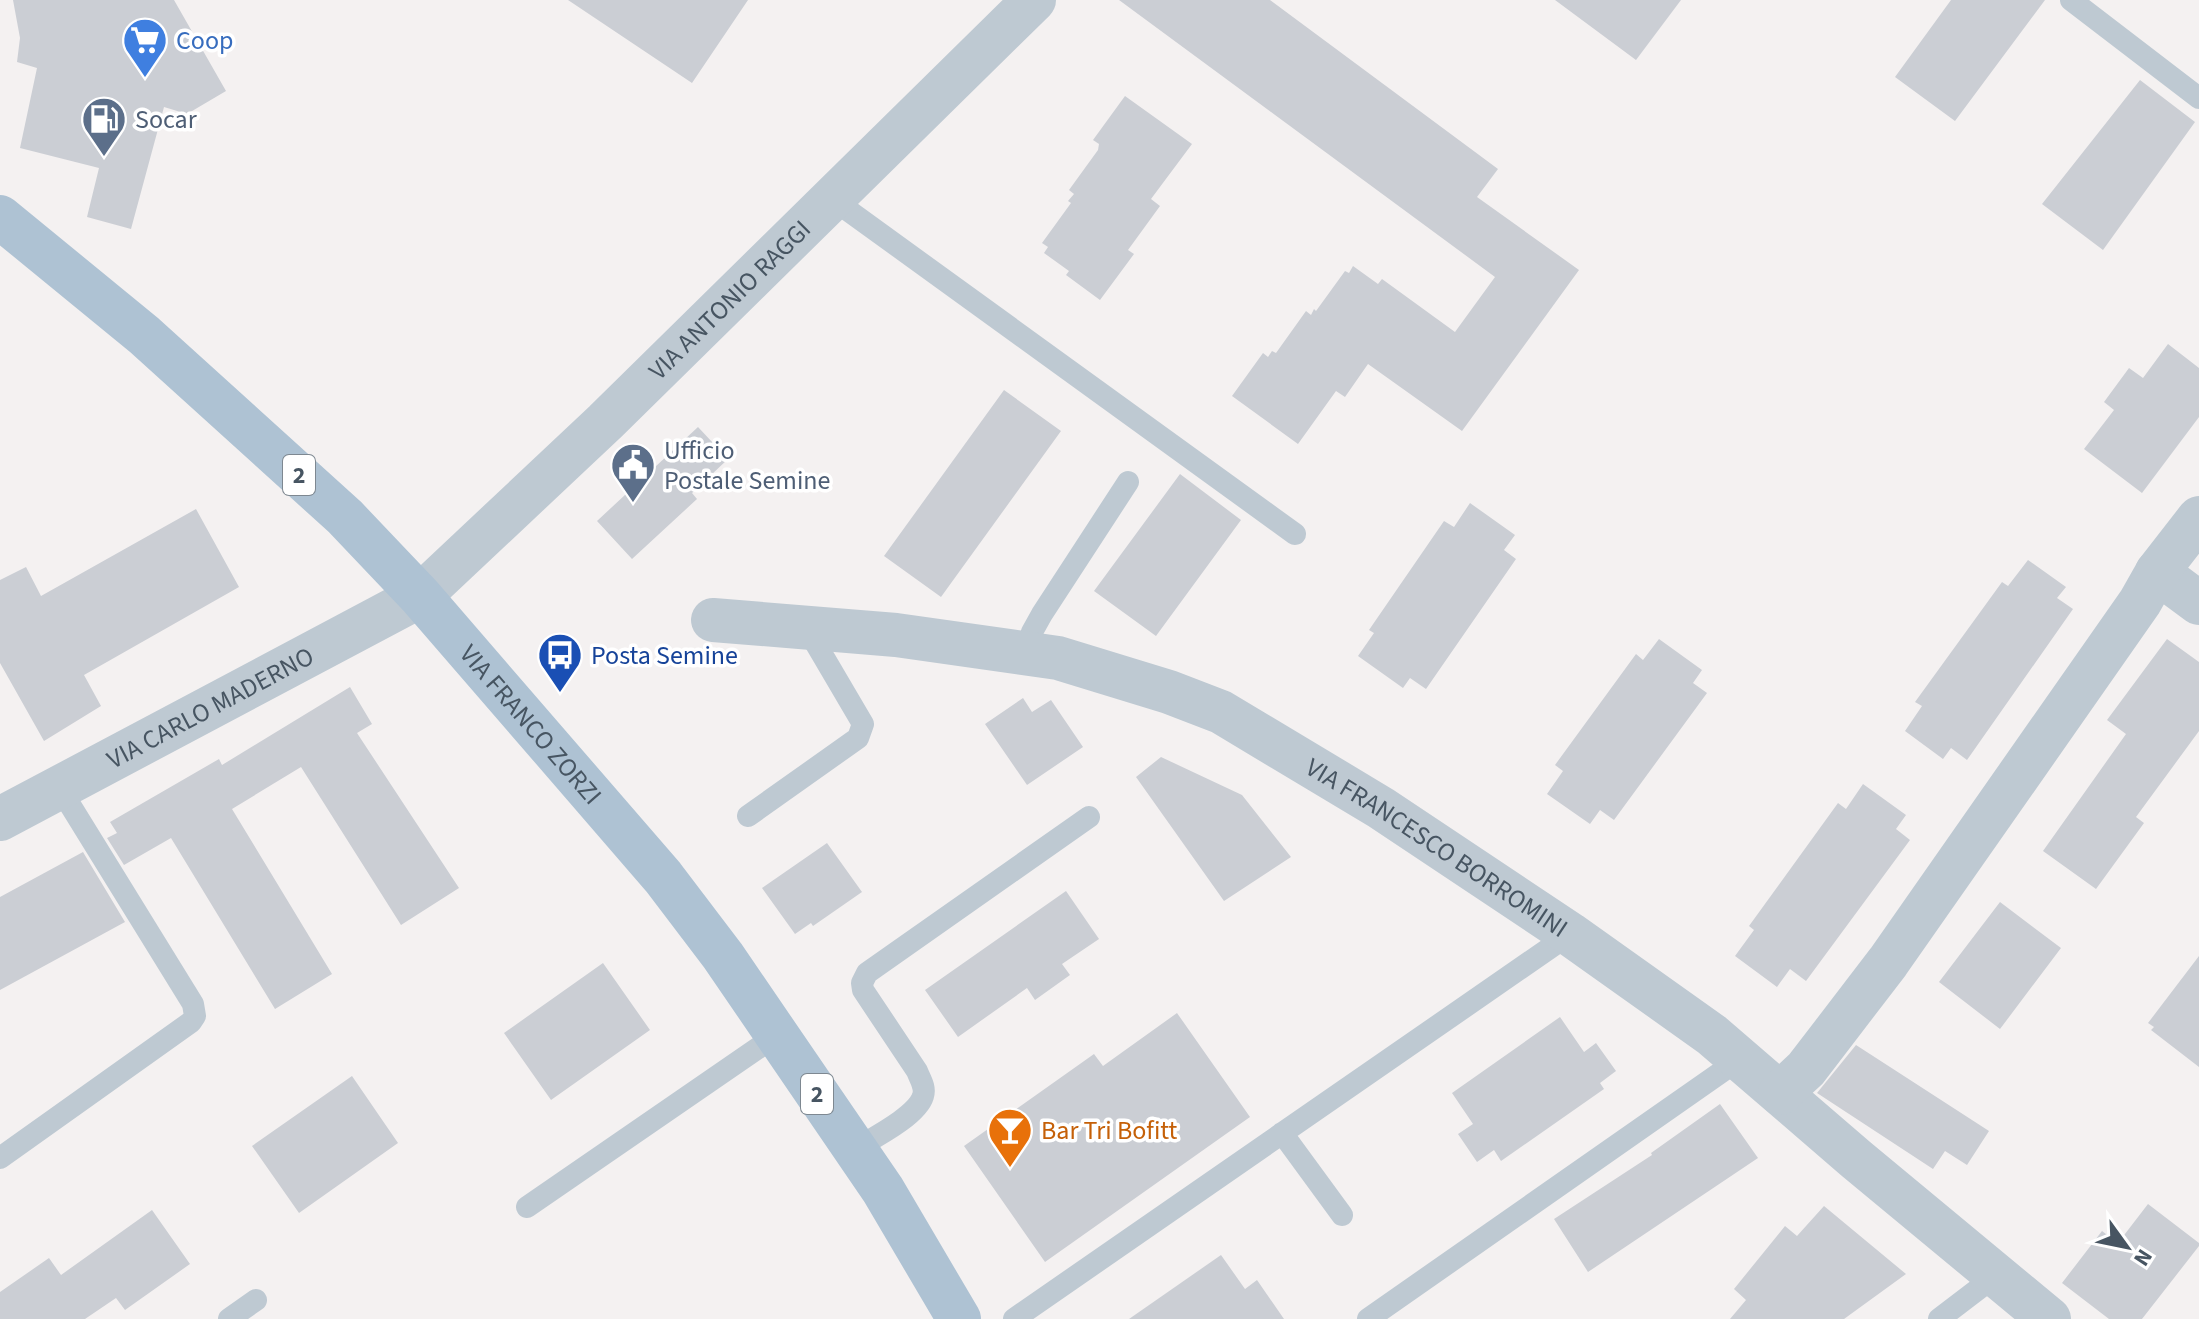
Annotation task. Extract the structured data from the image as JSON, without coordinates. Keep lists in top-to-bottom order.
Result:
{
  "streets": {
    "main road": ["2", "VIA FRANCO ZORZI"],
    "street": ["VIA ANTONIO RAGGI", "VIA CARLO MADERNO", "VIA FRANCESCO BORROMINI"]
  },
  "crossings": [
    ["VIA ANTONIO RAGGI", "VIA CARLO MADERNO"],
    ["VIA ANTONIO RAGGI", "VIA FRANCO ZORZI"],
    ["VIA CARLO MADERNO", "VIA FRANCO ZORZI"]
  ],
  "places": {
    "supermarket": ["Coop"],
    "fuel station": ["Socar"],
    "public building": ["Ufficio Postale Semine"],
    "bus stop": ["Posta Semine"],
    "bar": ["Bar Tri Bofitt"]
  },
  "north": "bottom right"
}
